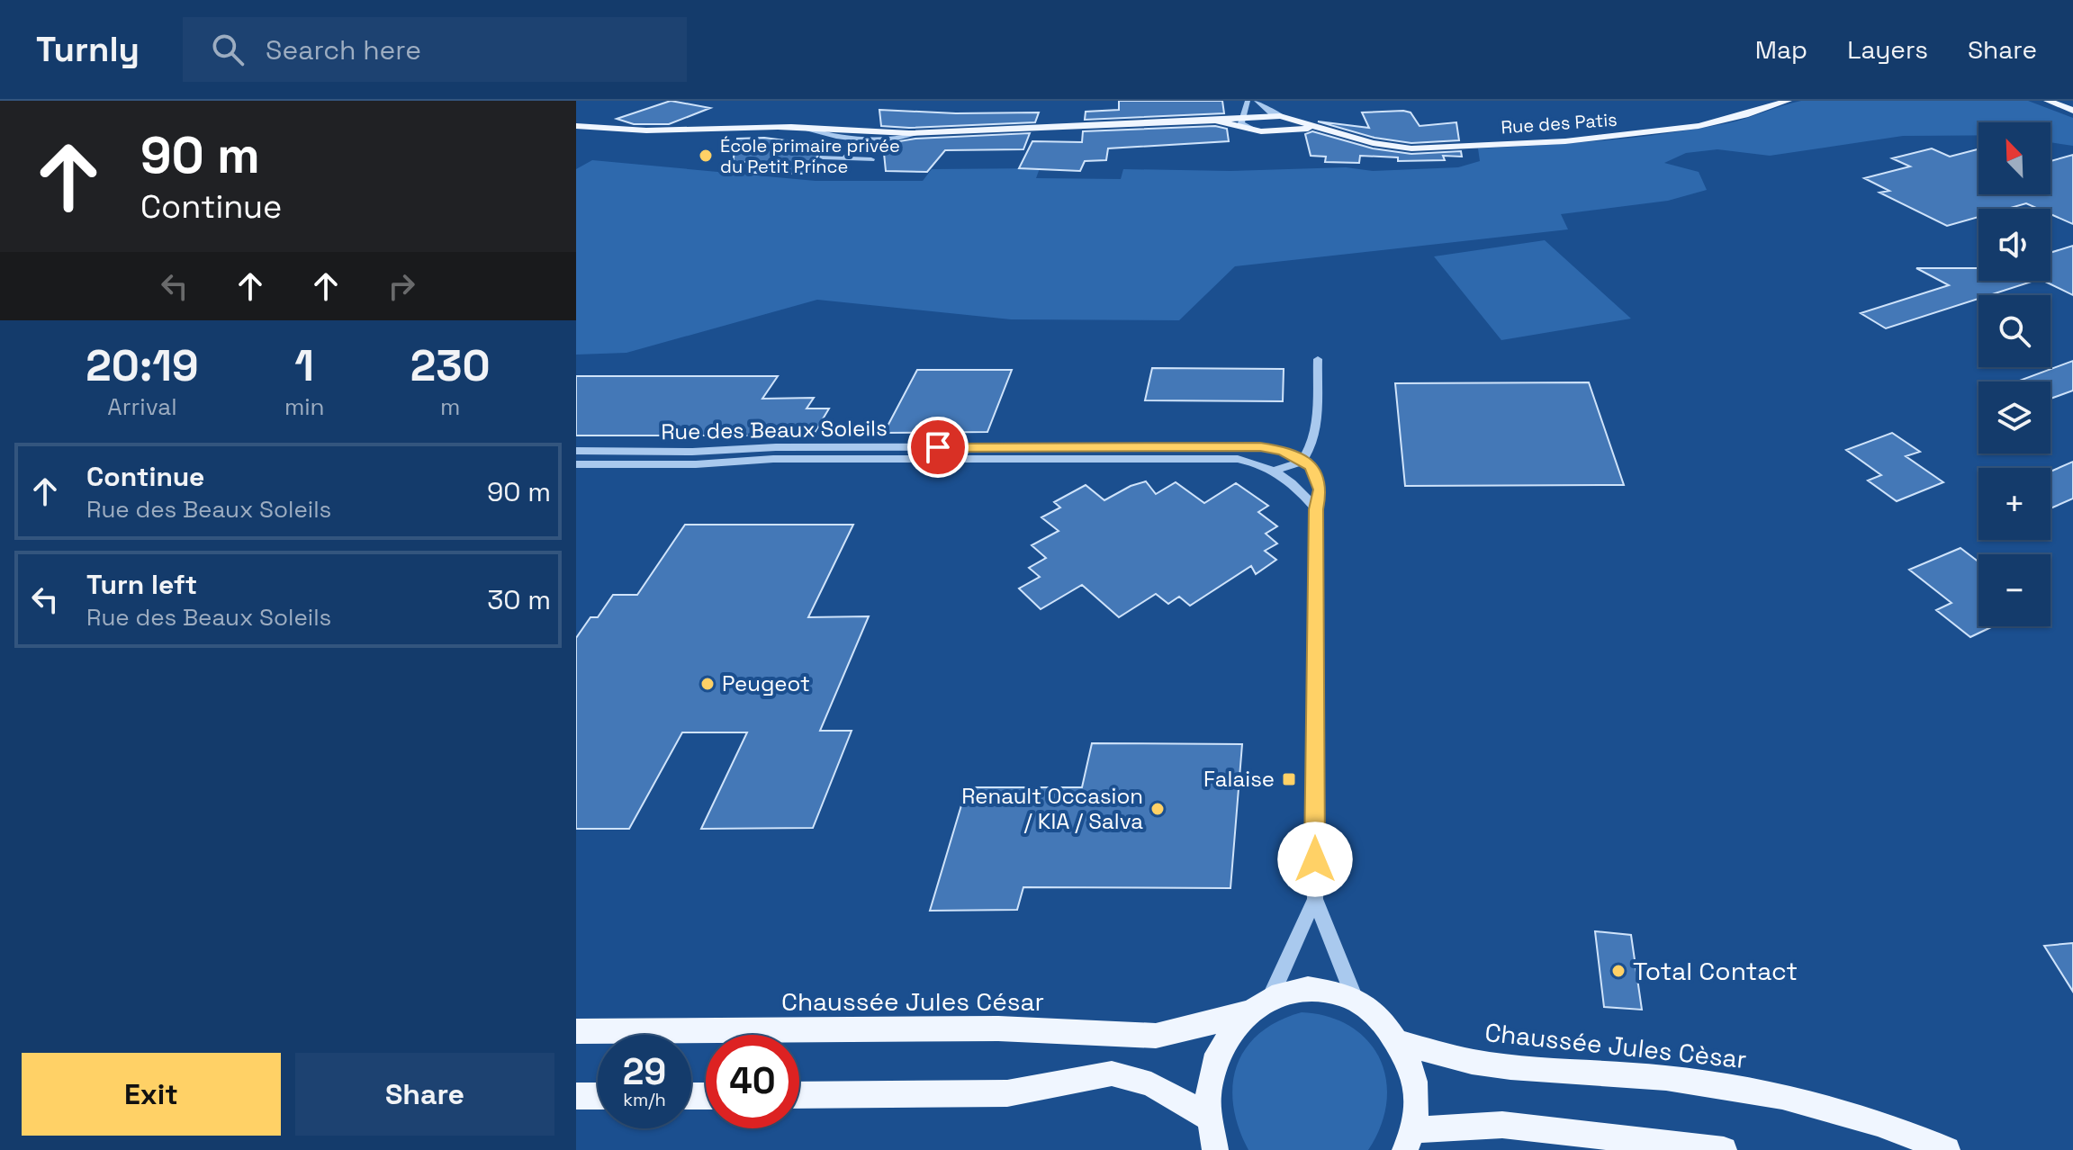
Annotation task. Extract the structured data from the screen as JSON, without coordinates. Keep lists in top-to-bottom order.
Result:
{
  "streets": {
    "main road": ["Rue des Patis", "Chaussée Jules César", "Chaussée Jules Cèsar"],
    "street": ["Rue des Beaux Soleils"]
  },
  "places": {
    "other": [
      "École primaire privée du Petit Prince",
      "Peugeot",
      "Renault Occasion / KIA / Salva",
      "Total Contact"
    ],
    "transit": ["Falaise"]
  },
  "north": "top left",
  "page": {
    "header": "Turnly",
    "search": "Search here",
    "nav": ["Map", "Layers", "Share"],
    "turn": ["90 m", "Continue"],
    "map_buttons": ["+", "−"],
    "eta": [
      "20:19",
      "Arrival",
      "1",
      "min",
      "230",
      "m"
    ],
    "list": [
      {
        "name": "Continue",
        "note": "Rue des Beaux Soleils",
        "value": "90 m"
      },
      {
        "name": "Turn left",
        "note": "Rue des Beaux Soleils",
        "value": "30 m"
      }
    ],
    "speed": "29 km/h",
    "limit": "40",
    "buttons": ["Exit", "Share"]
  }
}
